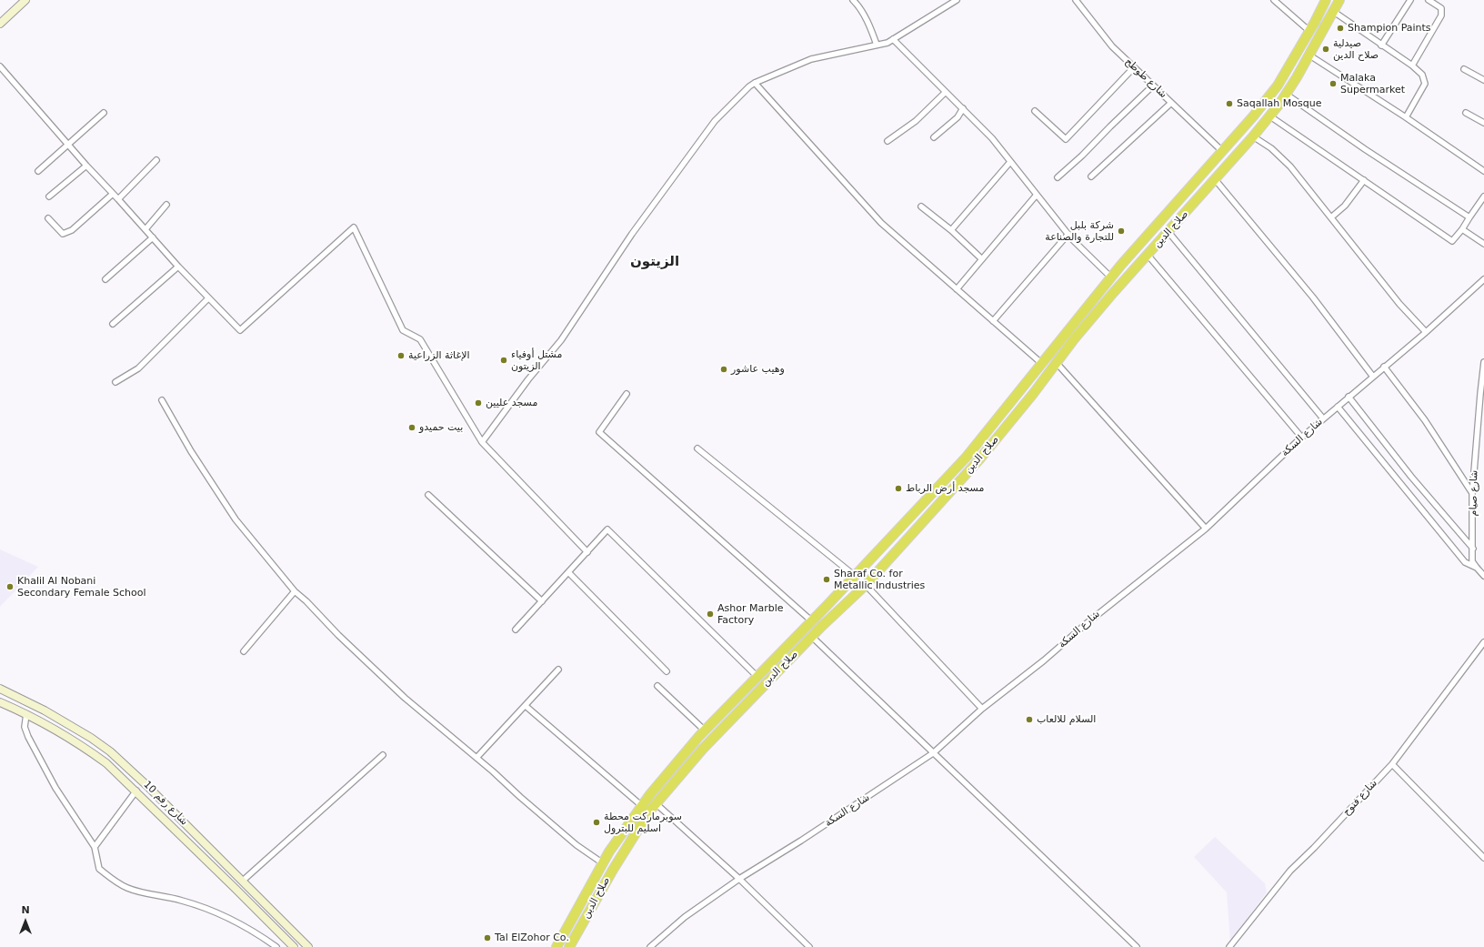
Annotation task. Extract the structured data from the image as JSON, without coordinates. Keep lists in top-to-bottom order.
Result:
{
  "streets": {
    "highway": ["صلاح الدين"],
    "main road": ["شارع رقم 10"],
    "street": [
      "شارع طوطح",
      "شارع السكة",
      "شارع صيام",
      "شارع فتوح"
    ]
  },
  "crossings": [
    ["شارع طوطح", "صلاح الدين"]
  ],
  "districts": ["الزيتون"],
  "places": [
    "Shampion Paints",
    "صيدلية صلاح الدين",
    "Malaka Supermarket",
    "Saqallah Mosque",
    "شركة بلبل للتجارة والصناعة",
    "الإغاثة الزراعية",
    "مشتل أوفياء الزيتون",
    "وهيب عاشور",
    "مسجد عليين",
    "بيت حميدو",
    "مسجد أرض الرباط",
    "Sharaf Co. for Metallic Industries",
    "Khalil Al Nobani Secondary Female School",
    "Ashor Marble Factory",
    "السلام للالعاب",
    "سوبرماركت محطة اسليم للبترول",
    "Tal ElZohor Co."
  ],
  "north": "top"
}
